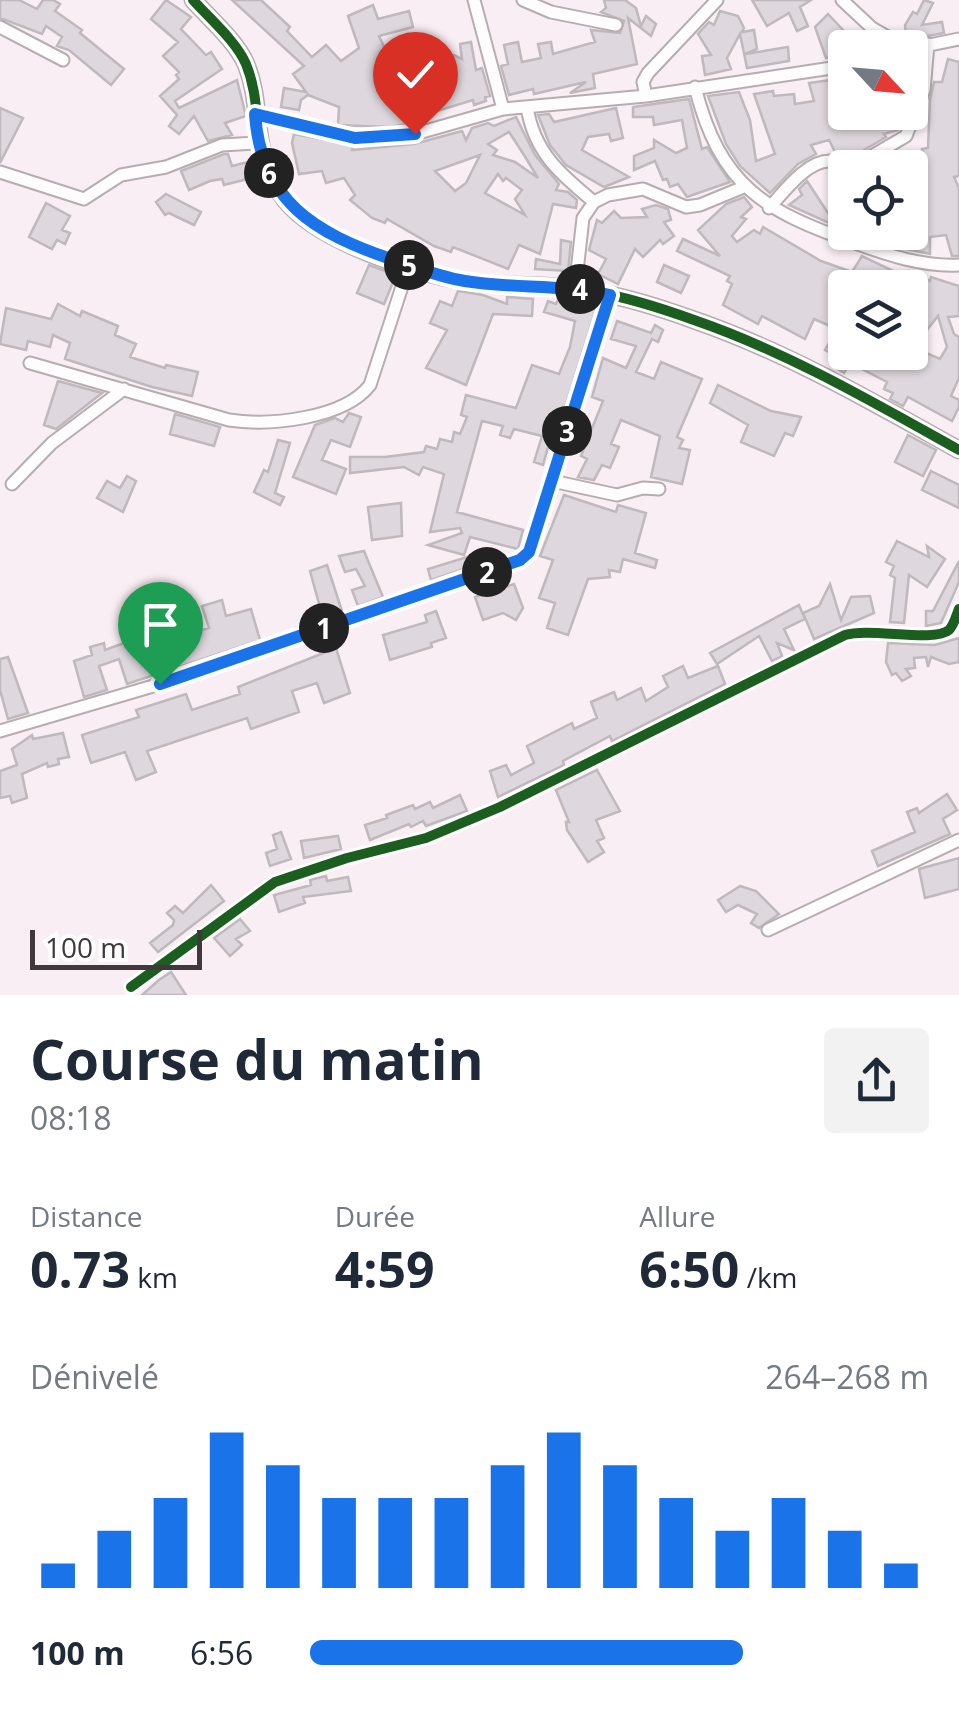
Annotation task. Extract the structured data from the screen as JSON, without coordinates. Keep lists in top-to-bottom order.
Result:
{
  "scale_bar": "100 m",
  "north": "bottom right",
  "page": {
    "pins": [
      "6",
      "5",
      "4",
      "3",
      "2",
      "1"
    ],
    "scale": "100 m",
    "heading": ["Course du matin", "08:18"],
    "stats": [
      ["Distance", "0.73 km"],
      ["Durée", "4:59"],
      ["Allure", "6:50 /km"]
    ],
    "chart": ["Dénivelé", "264–268 m"],
    "list": [
      {
        "name": "100 m",
        "note": "6:56"
      }
    ]
  }
}
